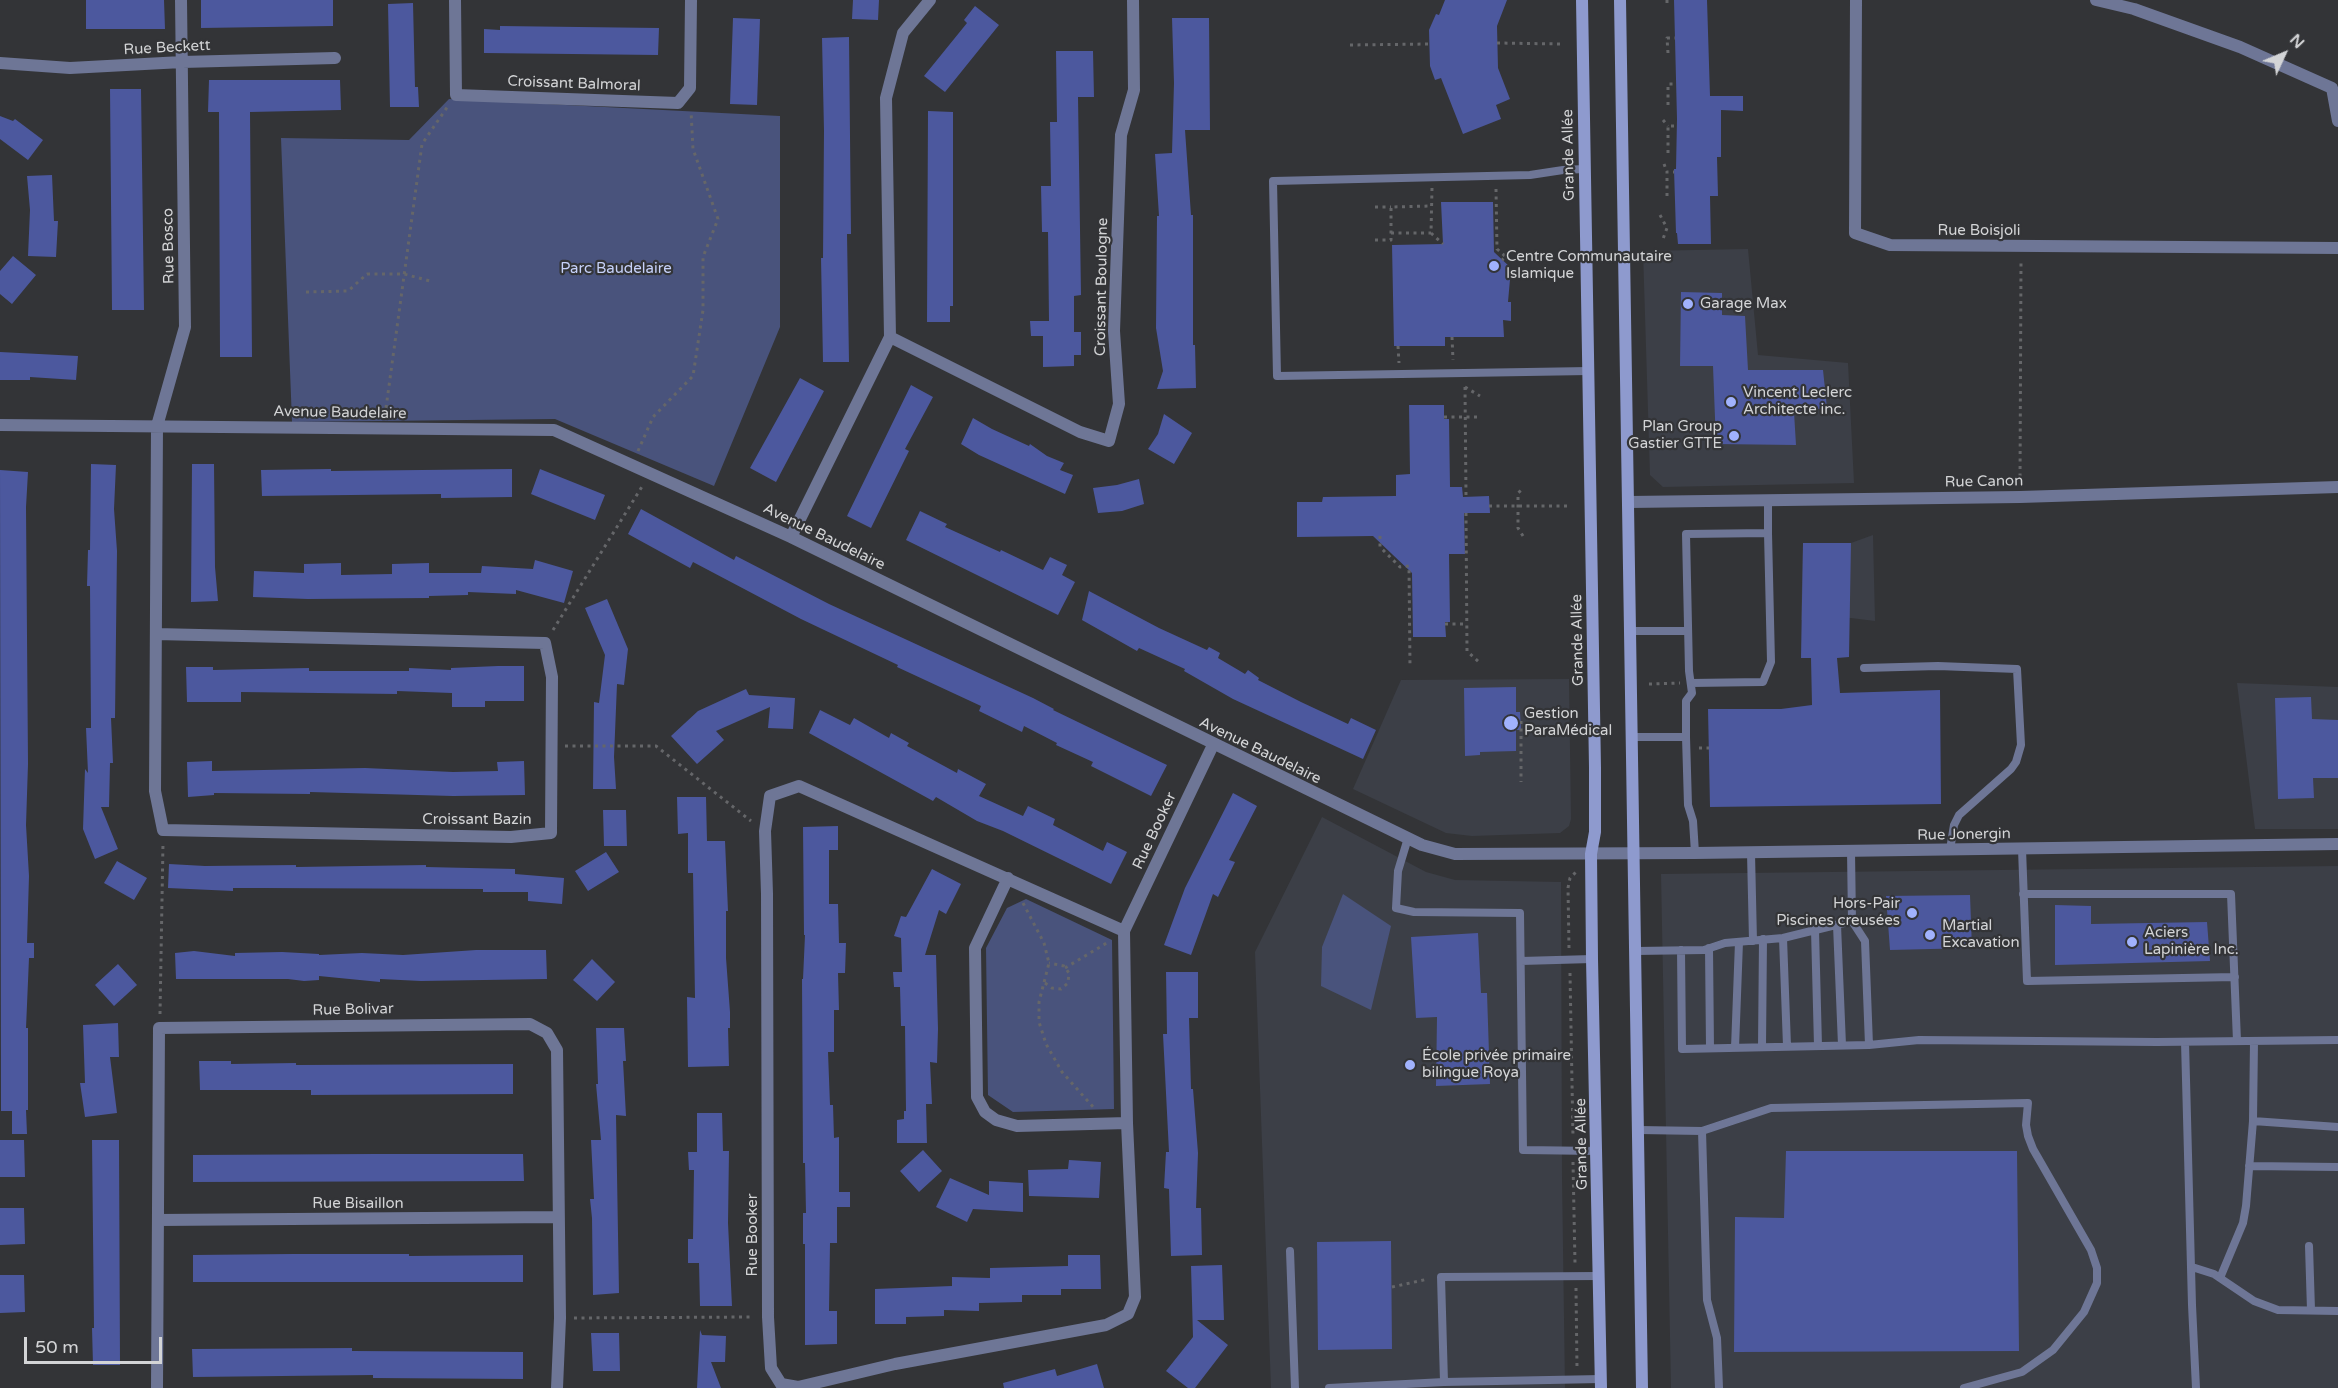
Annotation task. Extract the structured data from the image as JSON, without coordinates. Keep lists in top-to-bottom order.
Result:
{
  "streets": {
    "main road": ["Grande Allée"],
    "street": [
      "Rue Beckett",
      "Croissant Balmoral",
      "Rue Boisjoli",
      "Rue Bosco",
      "Croissant Boulogne",
      "Avenue Baudelaire",
      "Rue Canon",
      "Croissant Bazin",
      "Rue Booker",
      "Rue Jonergin",
      "Rue Bolivar",
      "Rue Bisaillon"
    ]
  },
  "crossings": [
    ["Rue Beckett", "Rue Bosco"],
    ["Grande Allée", "Avenue Baudelaire"],
    ["Grande Allée", "Rue Jonergin"],
    ["Rue Bosco", "Avenue Baudelaire"],
    ["Avenue Baudelaire", "Rue Booker"],
    ["Avenue Baudelaire", "Rue Jonergin"],
    ["Rue Bolivar", "Rue Bisaillon"]
  ],
  "parks": ["Parc Baudelaire"],
  "places": [
    "Centre Communautaire Islamique",
    "Garage Max",
    "Vincent Leclerc Architecte inc.",
    "Plan Group Gastier GTTE",
    "Gestion ParaMédical",
    "Hors-Pair Piscines creusées",
    "Martial Excavation",
    "Aciers Lapinière Inc.",
    "École privée primaire bilingue Roya"
  ],
  "scale_bar": "50 m",
  "north": "top right"
}
